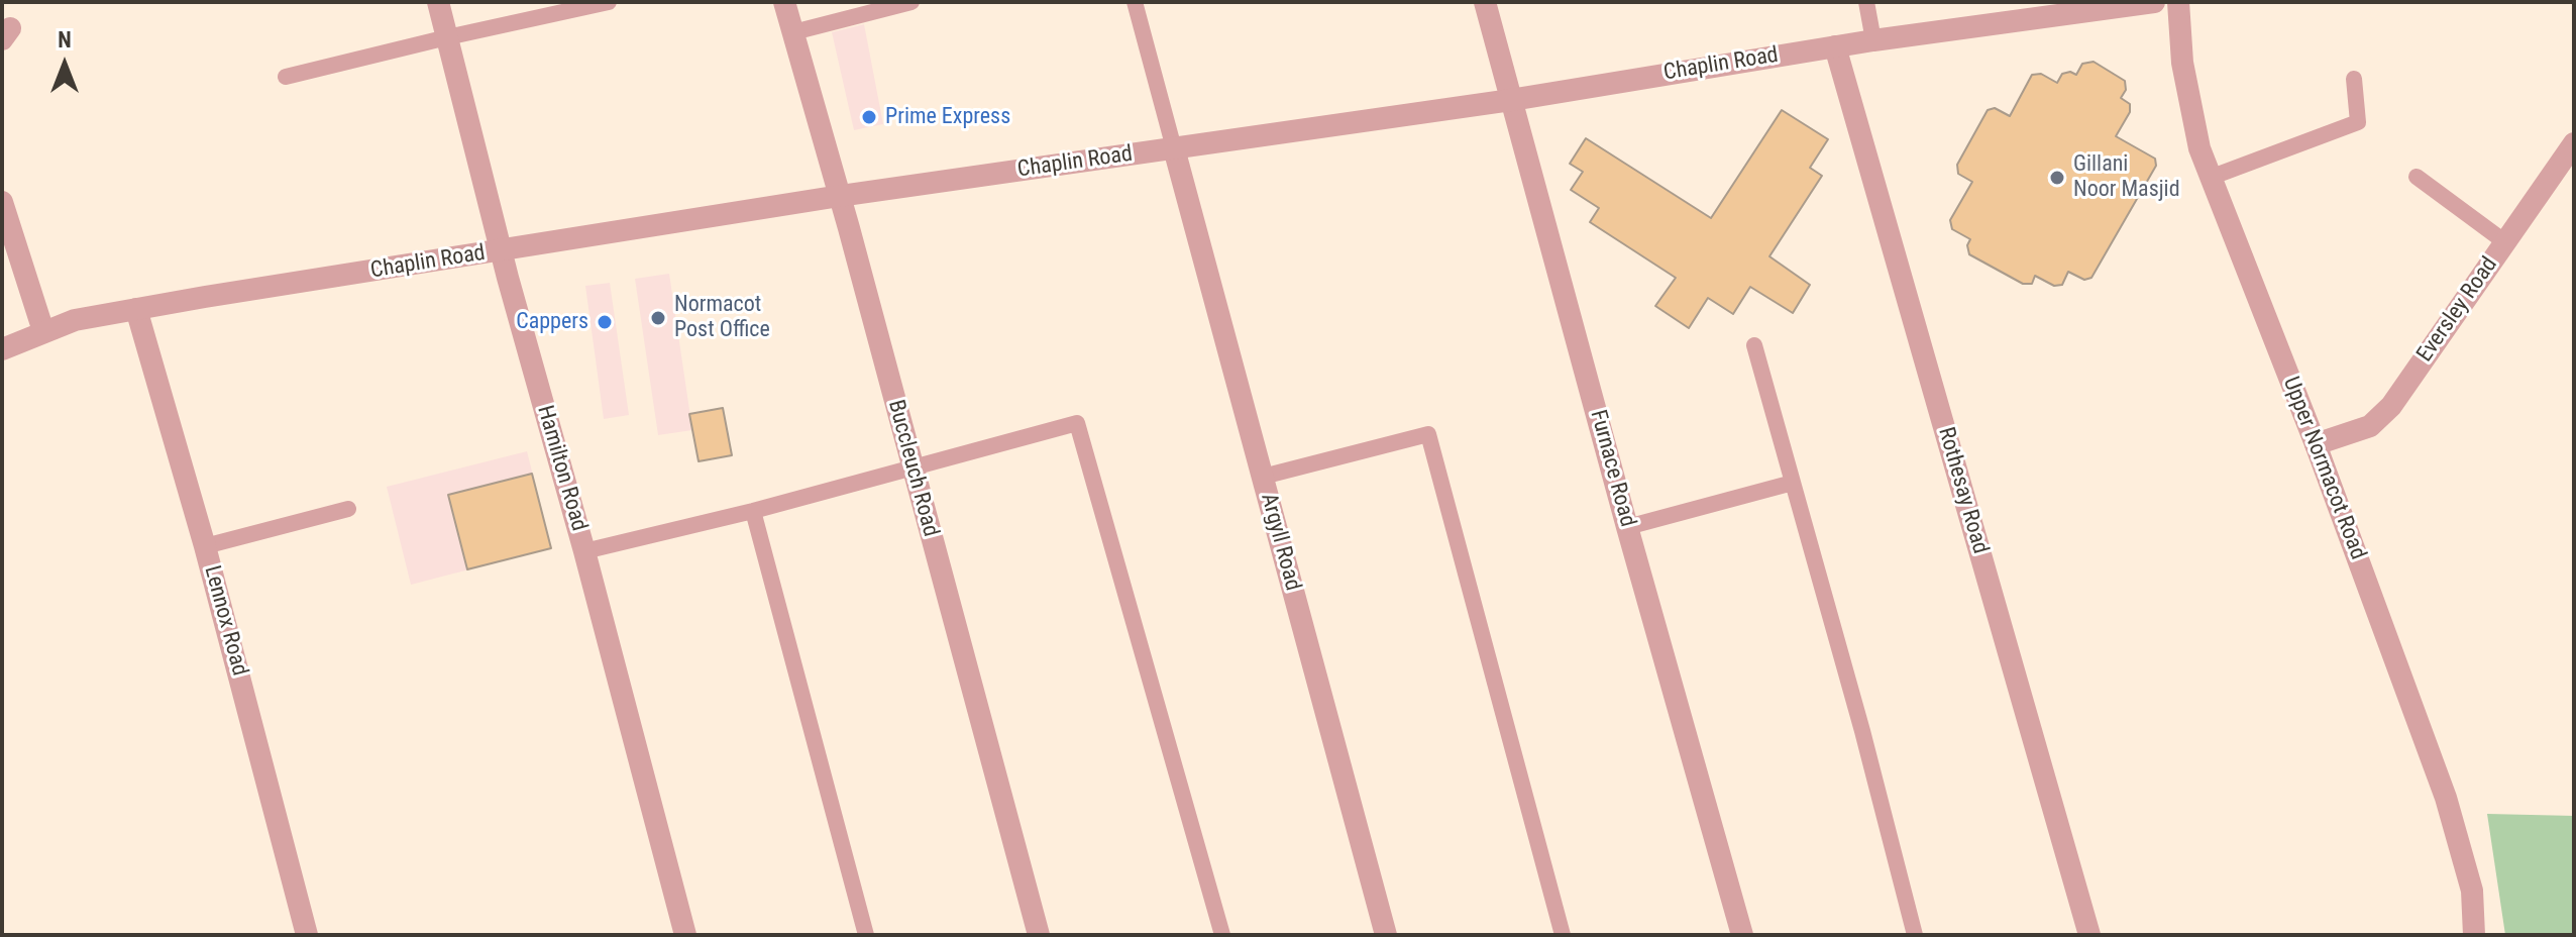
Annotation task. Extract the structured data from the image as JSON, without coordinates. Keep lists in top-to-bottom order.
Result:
{
  "streets": {
    "street": [
      "Chaplin Road",
      "Eversley Road",
      "Hamilton Road",
      "Buccleuch Road",
      "Furnace Road",
      "Upper Normacot Road",
      "Rothesay Road",
      "Argyll Road",
      "Lennox Road"
    ]
  },
  "crossings": [
    ["Chaplin Road", "Hamilton Road"],
    ["Chaplin Road", "Buccleuch Road"],
    ["Chaplin Road", "Furnace Road"],
    ["Chaplin Road", "Rothesay Road"],
    ["Chaplin Road", "Argyll Road"],
    ["Chaplin Road", "Lennox Road"],
    ["Eversley Road", "Upper Normacot Road"]
  ],
  "places": [
    "Prime Express",
    "Gillani Noor Masjid",
    "Normacot Post Office",
    "Cappers"
  ],
  "north": "top"
}
